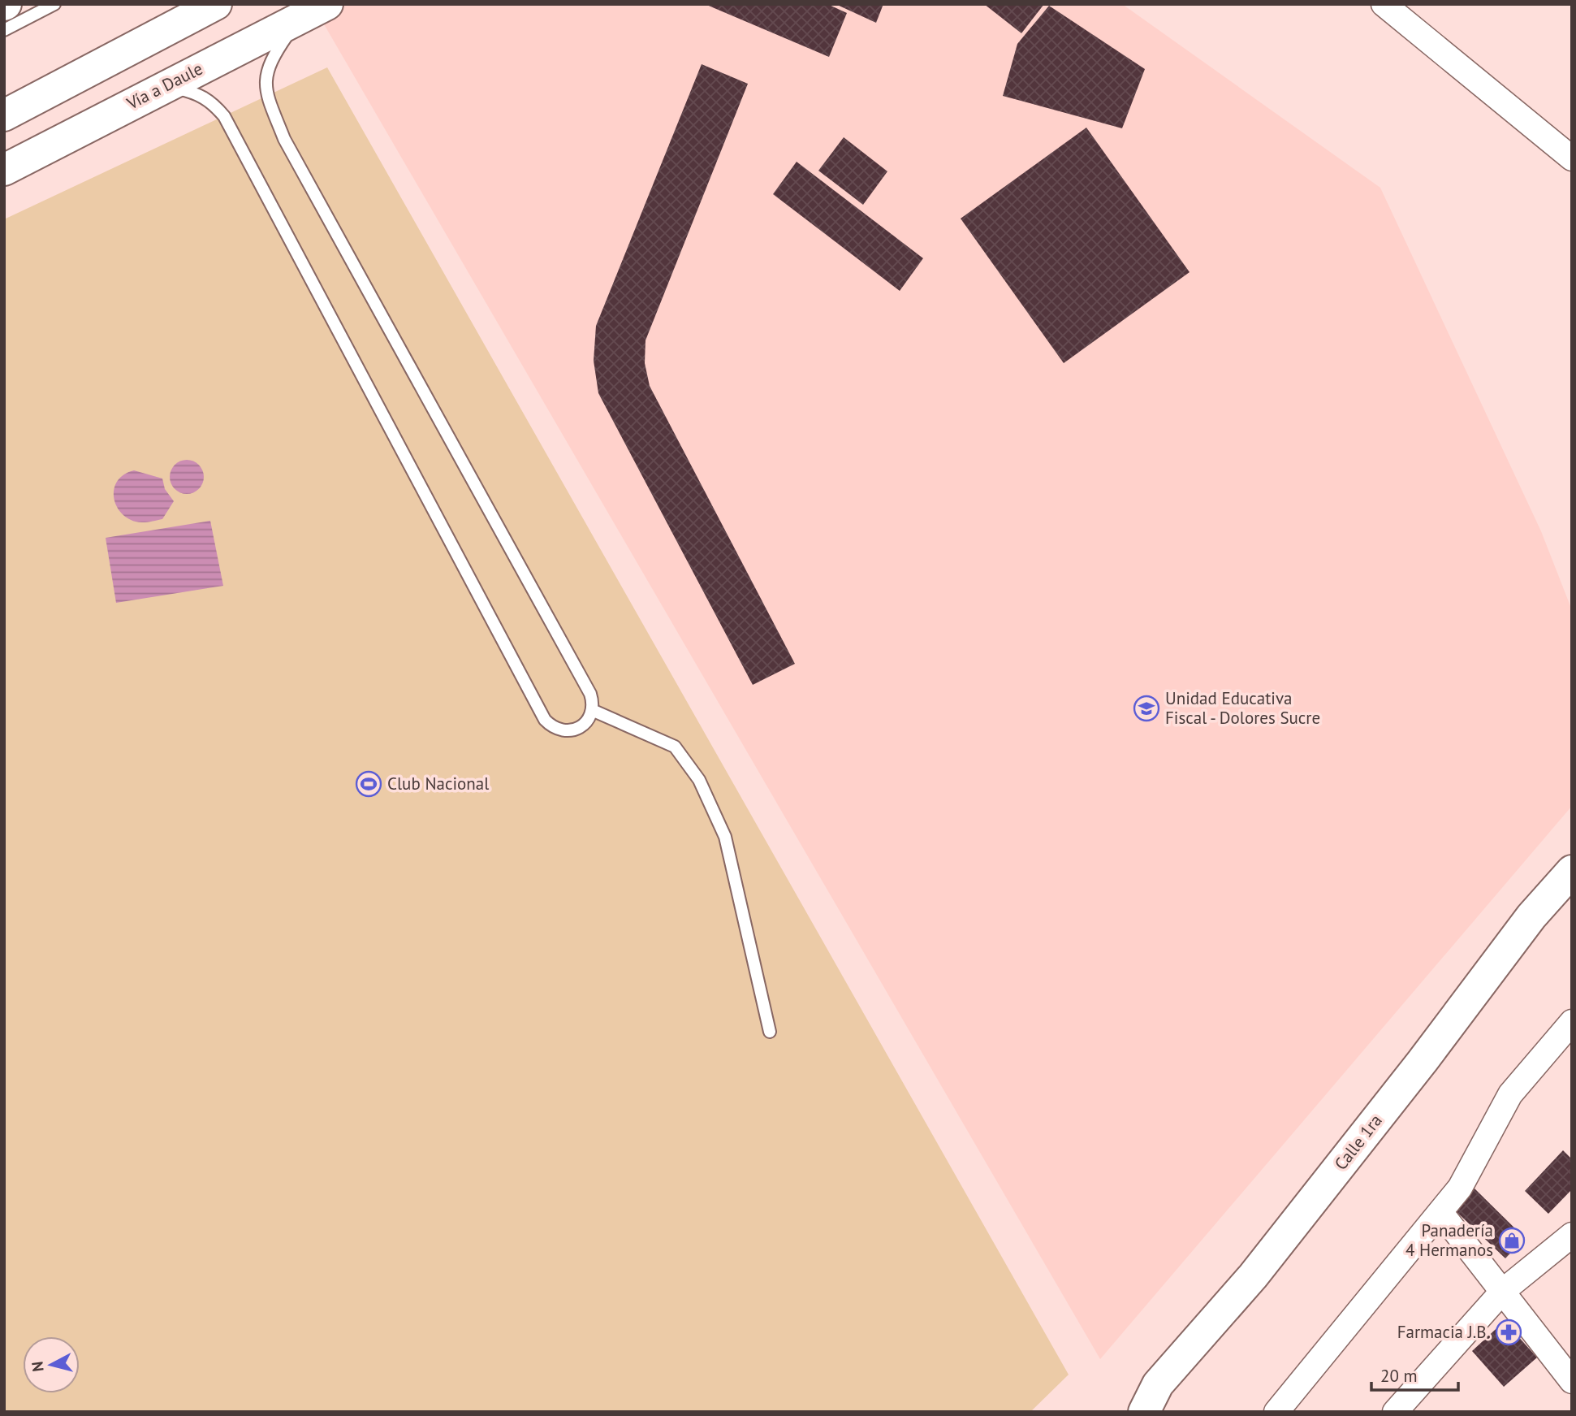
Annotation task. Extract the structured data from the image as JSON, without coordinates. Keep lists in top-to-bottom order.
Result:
{
  "streets": {
    "street": ["Vía a Daule", "Calle 1ra"]
  },
  "places": {
    "school or university": ["Unidad Educativa Fiscal - Dolores Sucre"],
    "sports": ["Club Nacional"],
    "shop": ["Panadería 4 Hermanos"],
    "pharmacy": ["Farmacia J.B."]
  },
  "scale_bar": "20 m",
  "north": "left"
}
